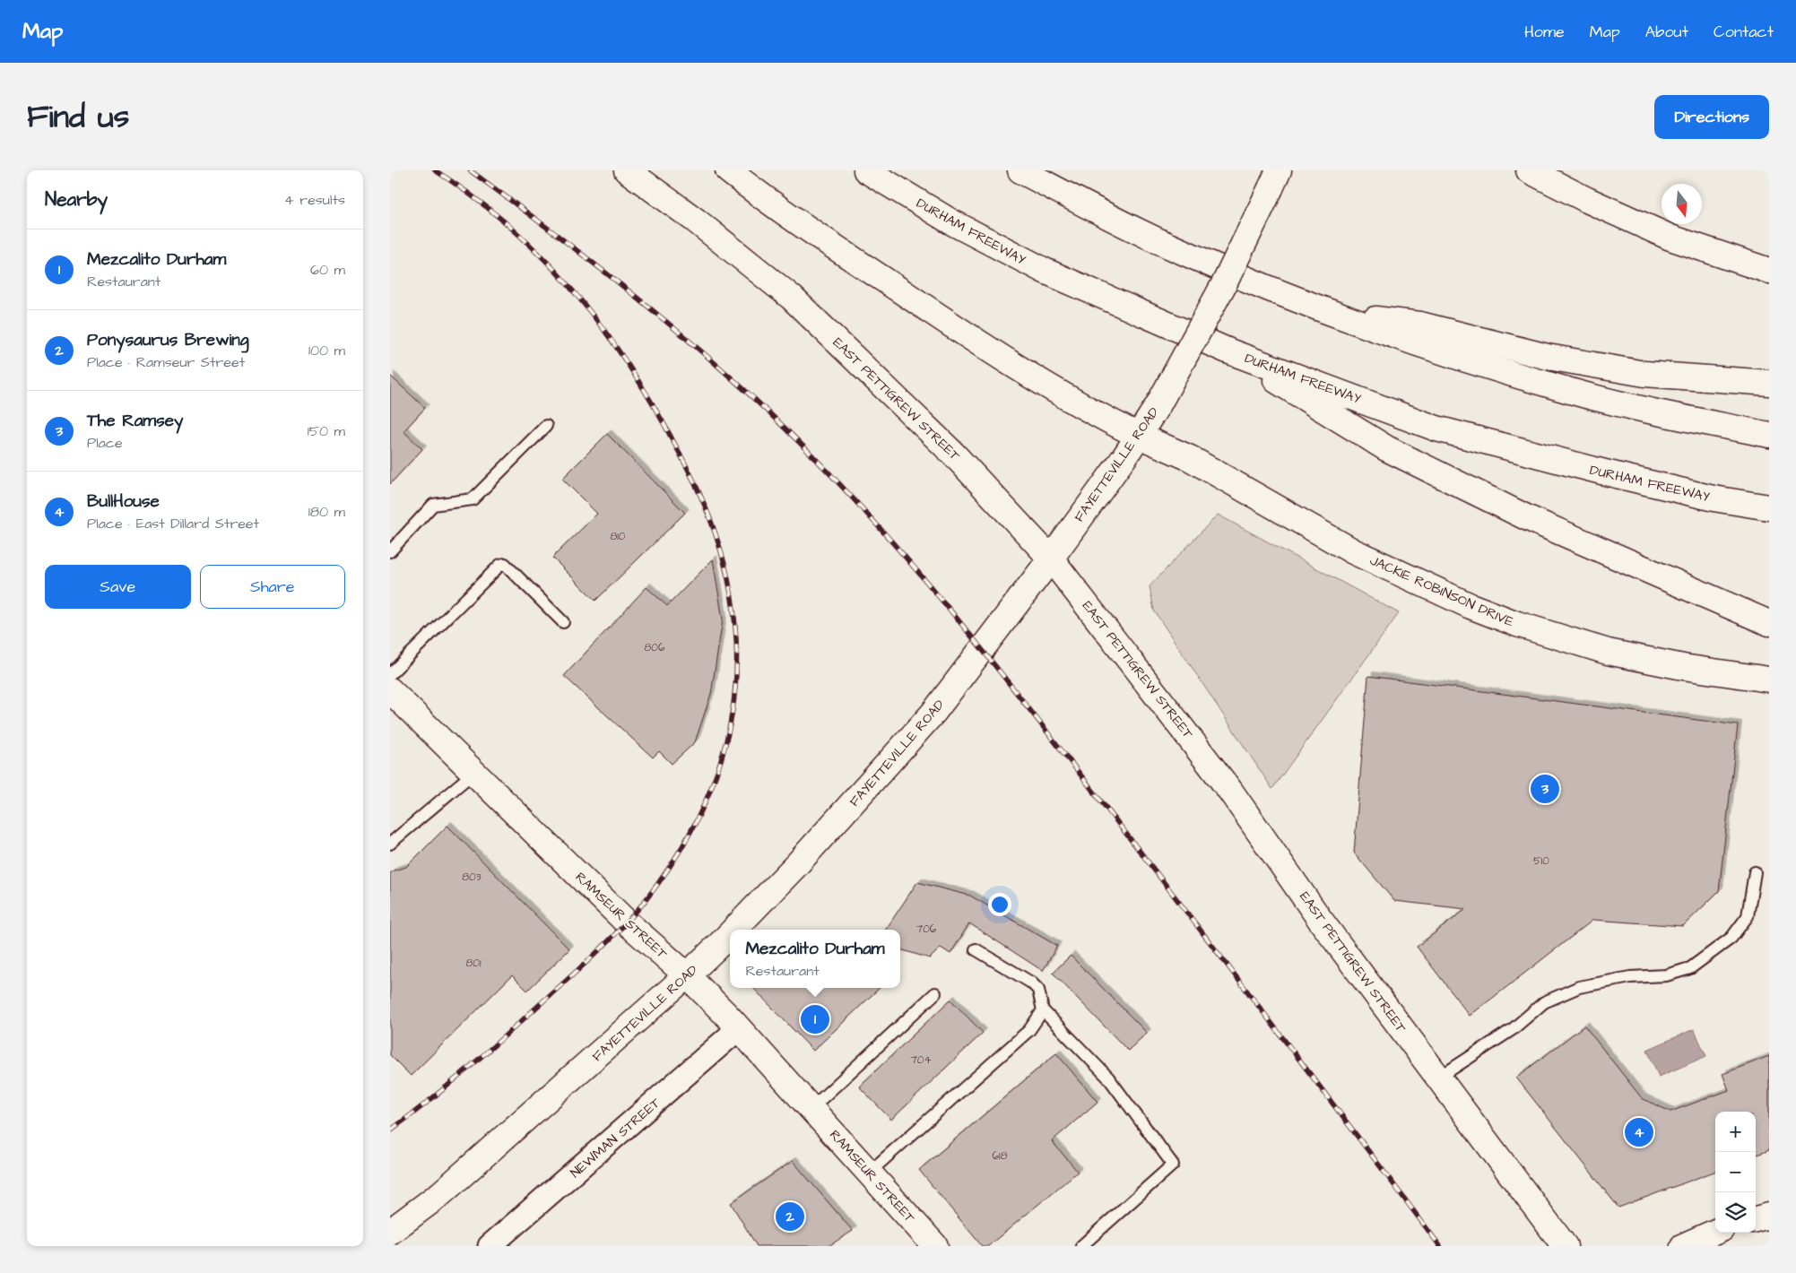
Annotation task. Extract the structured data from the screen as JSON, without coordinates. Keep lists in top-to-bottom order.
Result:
{
  "streets": {
    "main road": [
      "DURHAM FREEWAY",
      "EAST PETTIGREW STREET",
      "FAYETTEVILLE ROAD",
      "JACKIE ROBINSON DRIVE",
      "RAMSEUR STREET"
    ],
    "street": ["NEWMAN STREET"]
  },
  "crossings": [
    ["EAST PETTIGREW STREET", "FAYETTEVILLE ROAD"],
    ["FAYETTEVILLE ROAD", "JACKIE ROBINSON DRIVE"],
    ["FAYETTEVILLE ROAD", "RAMSEUR STREET"],
    ["RAMSEUR STREET", "NEWMAN STREET"]
  ],
  "house_numbers": [
    "810",
    "806",
    "510",
    "803",
    "706",
    "801",
    "704",
    "618"
  ],
  "north": "bottom",
  "page": {
    "header": "Map",
    "nav": [
      "Home",
      "Map",
      "About",
      "Contact"
    ],
    "title": "Find us",
    "buttons": [
      "Directions",
      ["Save", "Share"]
    ],
    "heading": ["Nearby", "4 results"],
    "list": [
      {
        "mark": "1",
        "name": "Mezcalito Durham",
        "note": "Restaurant",
        "value": "60 m"
      },
      {
        "mark": "2",
        "name": "Ponysaurus Brewing",
        "note": "Place · Ramseur Street",
        "value": "100 m"
      },
      {
        "mark": "3",
        "name": "The Ramsey",
        "note": "Place",
        "value": "150 m"
      },
      {
        "mark": "4",
        "name": "BullHouse",
        "note": "Place · East Dillard Street",
        "value": "180 m"
      }
    ],
    "pins": [
      "3",
      "1",
      "4",
      "2"
    ],
    "popup": ["Mezcalito Durham", "Restaurant"],
    "map_buttons": ["+", "−"]
  }
}
